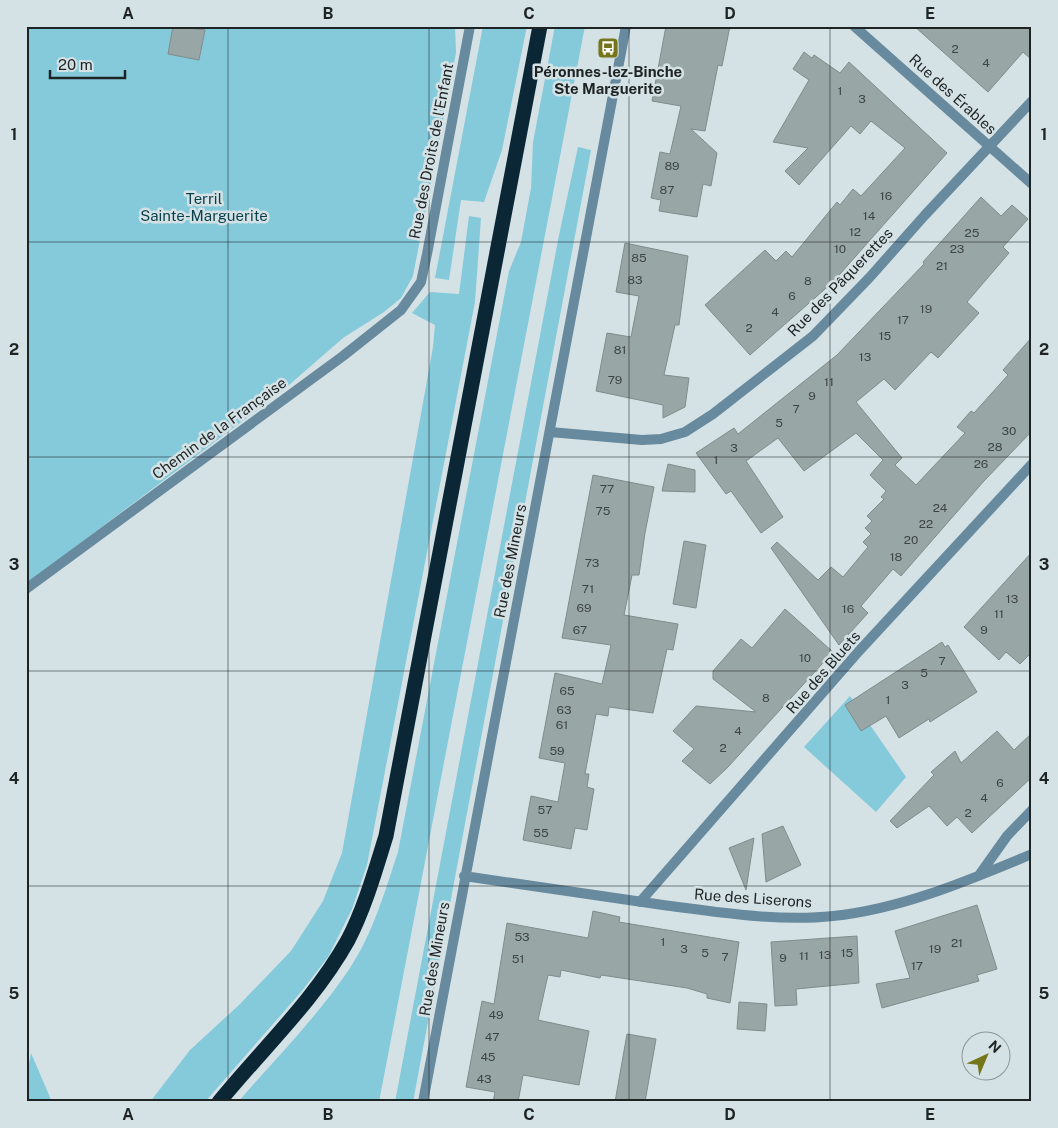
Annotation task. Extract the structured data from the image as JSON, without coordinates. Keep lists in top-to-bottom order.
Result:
{
  "streets": {
    "street": [
      "Rue des Érables",
      "Rue des Droits de l'Enfant",
      "Rue des Pâquerettes",
      "Chemin de la Française",
      "Rue des Mineurs",
      "Rue des Bluets",
      "Rue des Liserons"
    ]
  },
  "crossings": [
    ["Rue des Érables", "Rue des Pâquerettes"],
    ["Rue des Droits de l'Enfant", "Chemin de la Française"],
    ["Rue des Pâquerettes", "Rue des Mineurs"],
    ["Rue des Mineurs", "Rue des Liserons"],
    ["Rue des Bluets", "Rue des Liserons"]
  ],
  "parks": ["Terril Sainte-Marguerite"],
  "places": {
    "bus stop": ["Péronnes-lez-Binche Ste Marguerite"]
  },
  "house_numbers": [
    "2",
    "4",
    "1",
    "3",
    "89",
    "87",
    "16",
    "14",
    "12",
    "25",
    "10",
    "23",
    "85",
    "21",
    "83",
    "8",
    "6",
    "19",
    "4",
    "17",
    "2",
    "15",
    "81",
    "13",
    "79",
    "11",
    "9",
    "7",
    "5",
    "30",
    "28",
    "3",
    "1",
    "26",
    "77",
    "24",
    "75",
    "22",
    "20",
    "18",
    "73",
    "71",
    "13",
    "69",
    "16",
    "11",
    "67",
    "9",
    "10",
    "7",
    "5",
    "3",
    "65",
    "8",
    "1",
    "63",
    "61",
    "4",
    "2",
    "59",
    "6",
    "4",
    "57",
    "2",
    "55",
    "53",
    "1",
    "21",
    "3",
    "19",
    "5",
    "15",
    "13",
    "11",
    "7",
    "9",
    "51",
    "17",
    "49",
    "47",
    "45",
    "43"
  ],
  "scale_bar": "20 m",
  "north": "top right",
  "grid": {
    "columns": [
      "A",
      "B",
      "C",
      "D",
      "E"
    ],
    "rows": [
      "1",
      "2",
      "3",
      "4",
      "5"
    ]
  }
}
